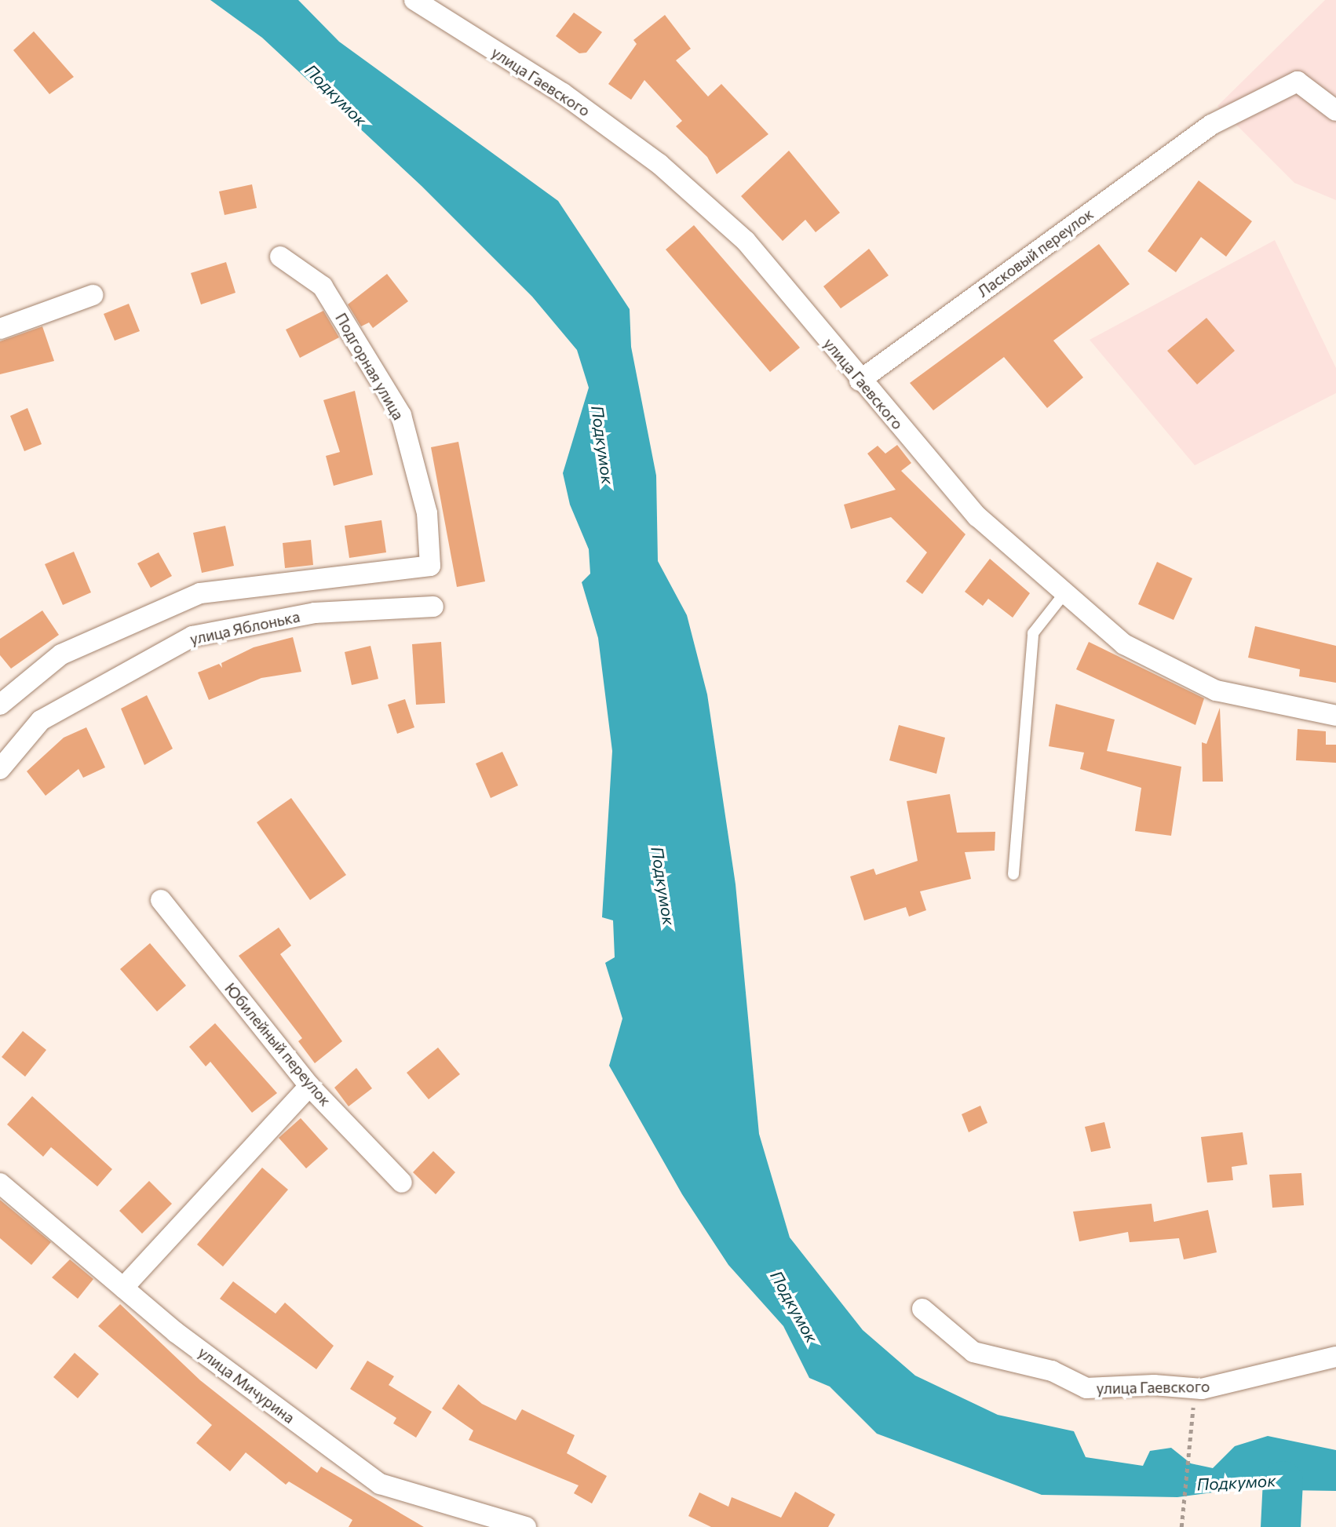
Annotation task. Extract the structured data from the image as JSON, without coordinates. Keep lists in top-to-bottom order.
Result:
{
  "streets": {
    "street": [
      "улица Гаевского",
      "Ласковый переулок",
      "Подгорная улица",
      "улица Яблонька",
      "Юбилейный переулок",
      "улица Мичурина"
    ]
  },
  "crossings": [
    ["улица Гаевского", "Ласковый переулок"]
  ],
  "water": ["Подкумок"]
}
